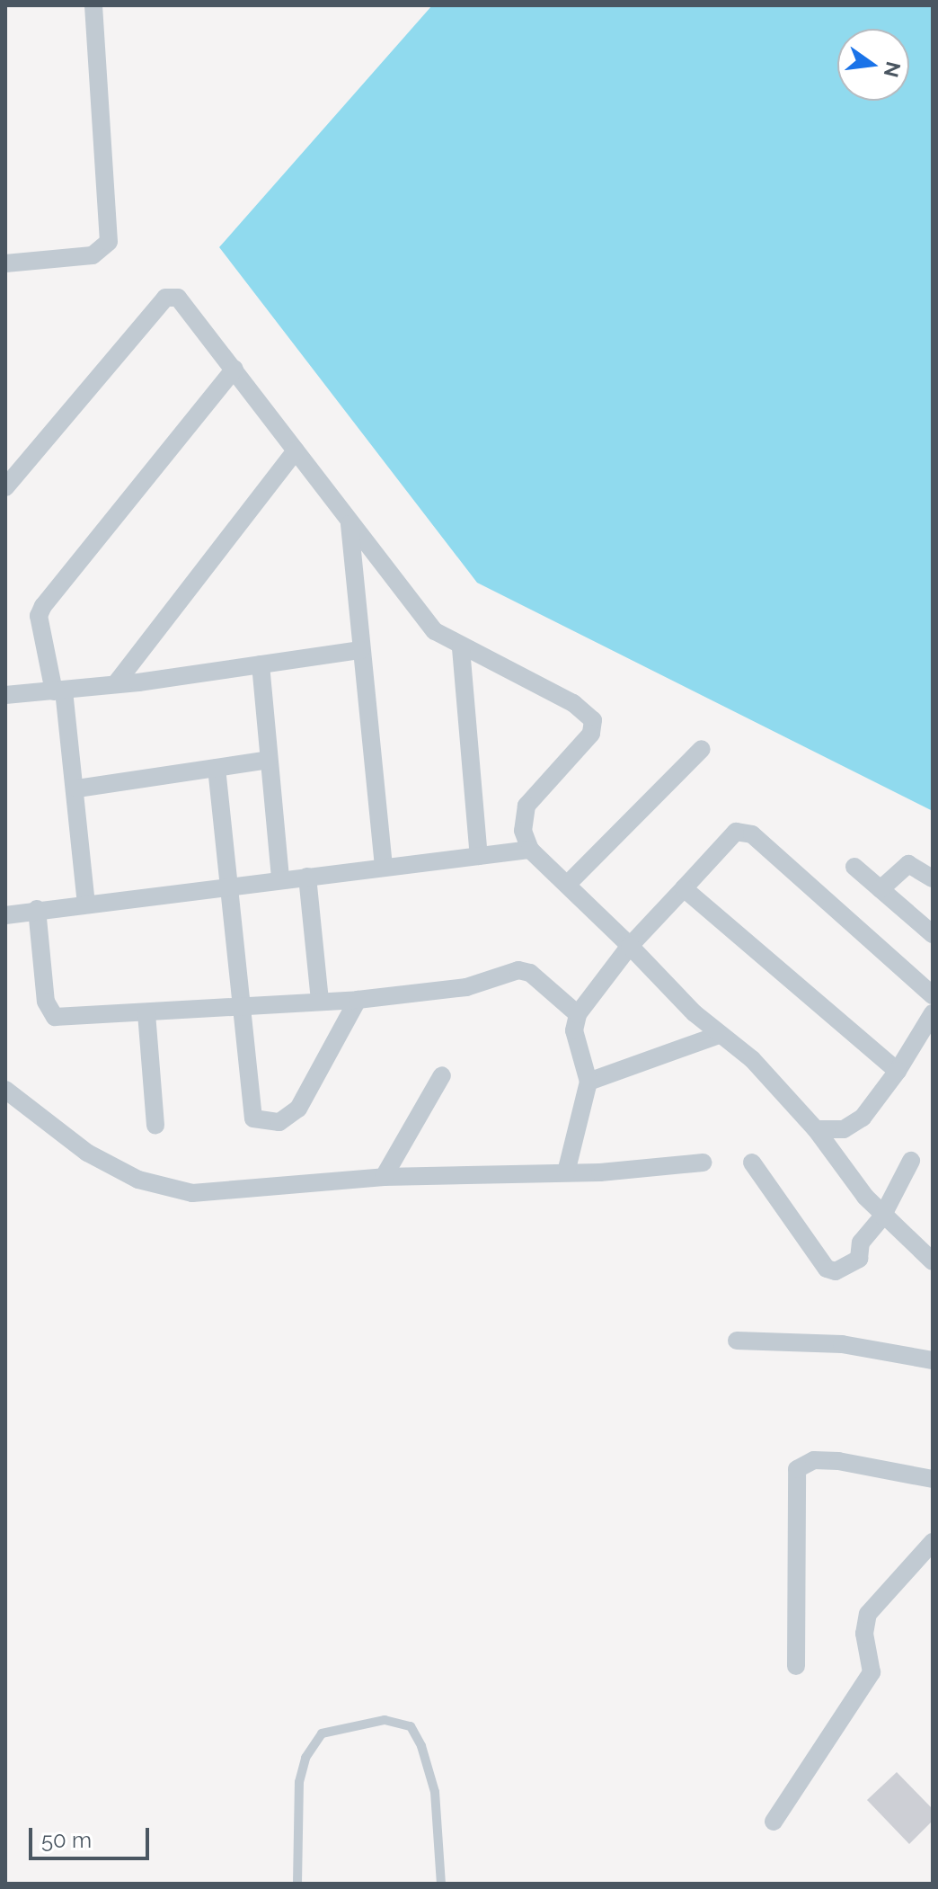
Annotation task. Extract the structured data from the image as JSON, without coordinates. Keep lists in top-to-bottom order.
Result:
{
  "scale_bar": "50 m",
  "north": "right"
}
